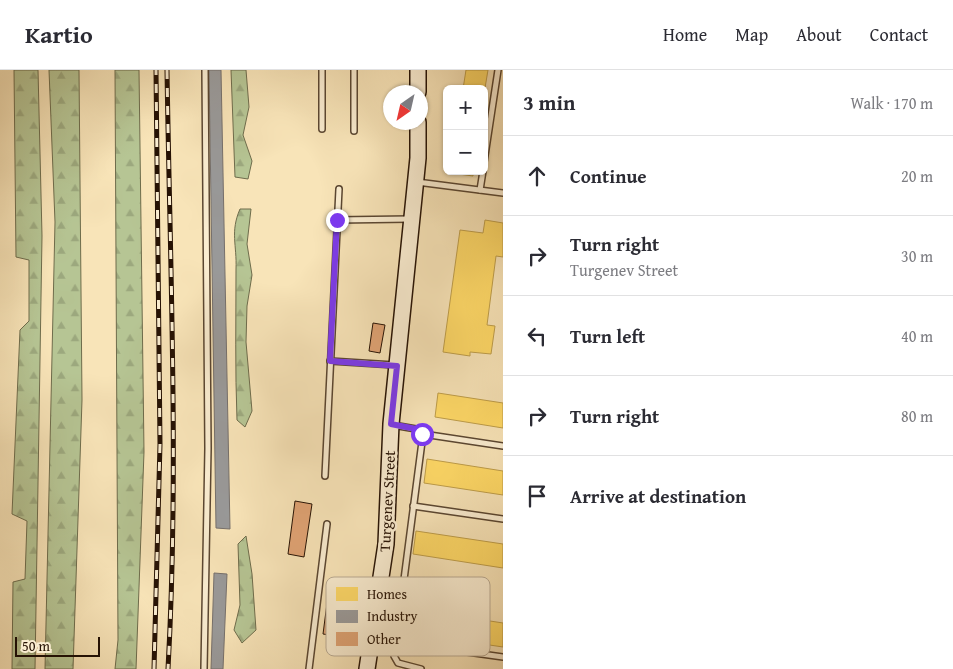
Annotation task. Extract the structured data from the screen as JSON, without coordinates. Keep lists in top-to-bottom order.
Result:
{
  "streets": {
    "main road": ["Turgenev Street"]
  },
  "legend": ["Homes", "Industry", "Other"],
  "scale_bar": "50 m",
  "north": "bottom left",
  "page": {
    "header": "Kartio",
    "nav": [
      "Home",
      "Map",
      "About",
      "Contact"
    ],
    "heading": ["3 min", "Walk · 170 m"],
    "map_buttons": ["+", "−"],
    "list": [
      ["Continue", "20 m"],
      ["Turn right", "Turgenev Street", "30 m"],
      ["Turn left", "40 m"],
      ["Turn right", "80 m"],
      "Arrive at destination"
    ],
    "scale": "50 m"
  }
}
